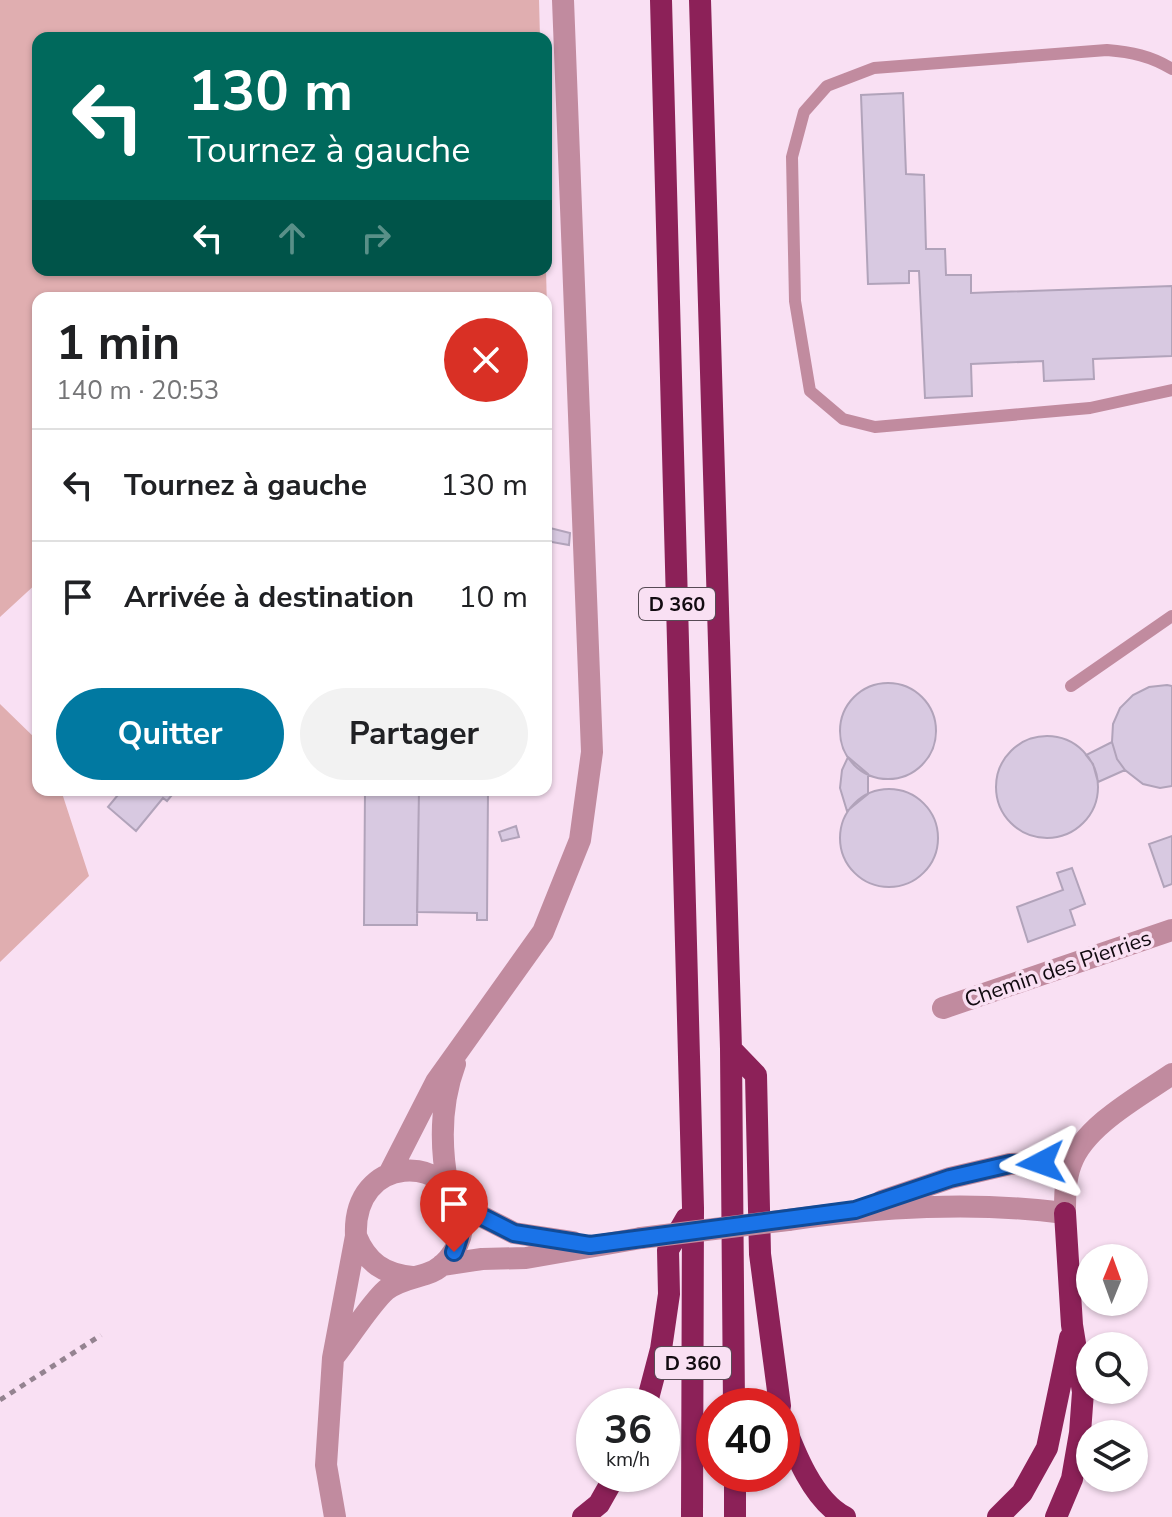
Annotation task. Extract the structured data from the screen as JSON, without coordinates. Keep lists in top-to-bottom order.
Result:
{
  "streets": {
    "highway": ["D 360"],
    "street": ["Chemin des Pierries"]
  },
  "north": "top",
  "page": {
    "turn": ["130 m", "Tournez à gauche"],
    "heading": ["1 min", "140 m · 20:53"],
    "list": [
      {
        "name": "Tournez à gauche",
        "value": "130 m"
      },
      {
        "name": "Arrivée à destination",
        "value": "10 m"
      }
    ],
    "buttons": ["Quitter", "Partager"],
    "speed": "36 km/h",
    "limit": "40"
  }
}
